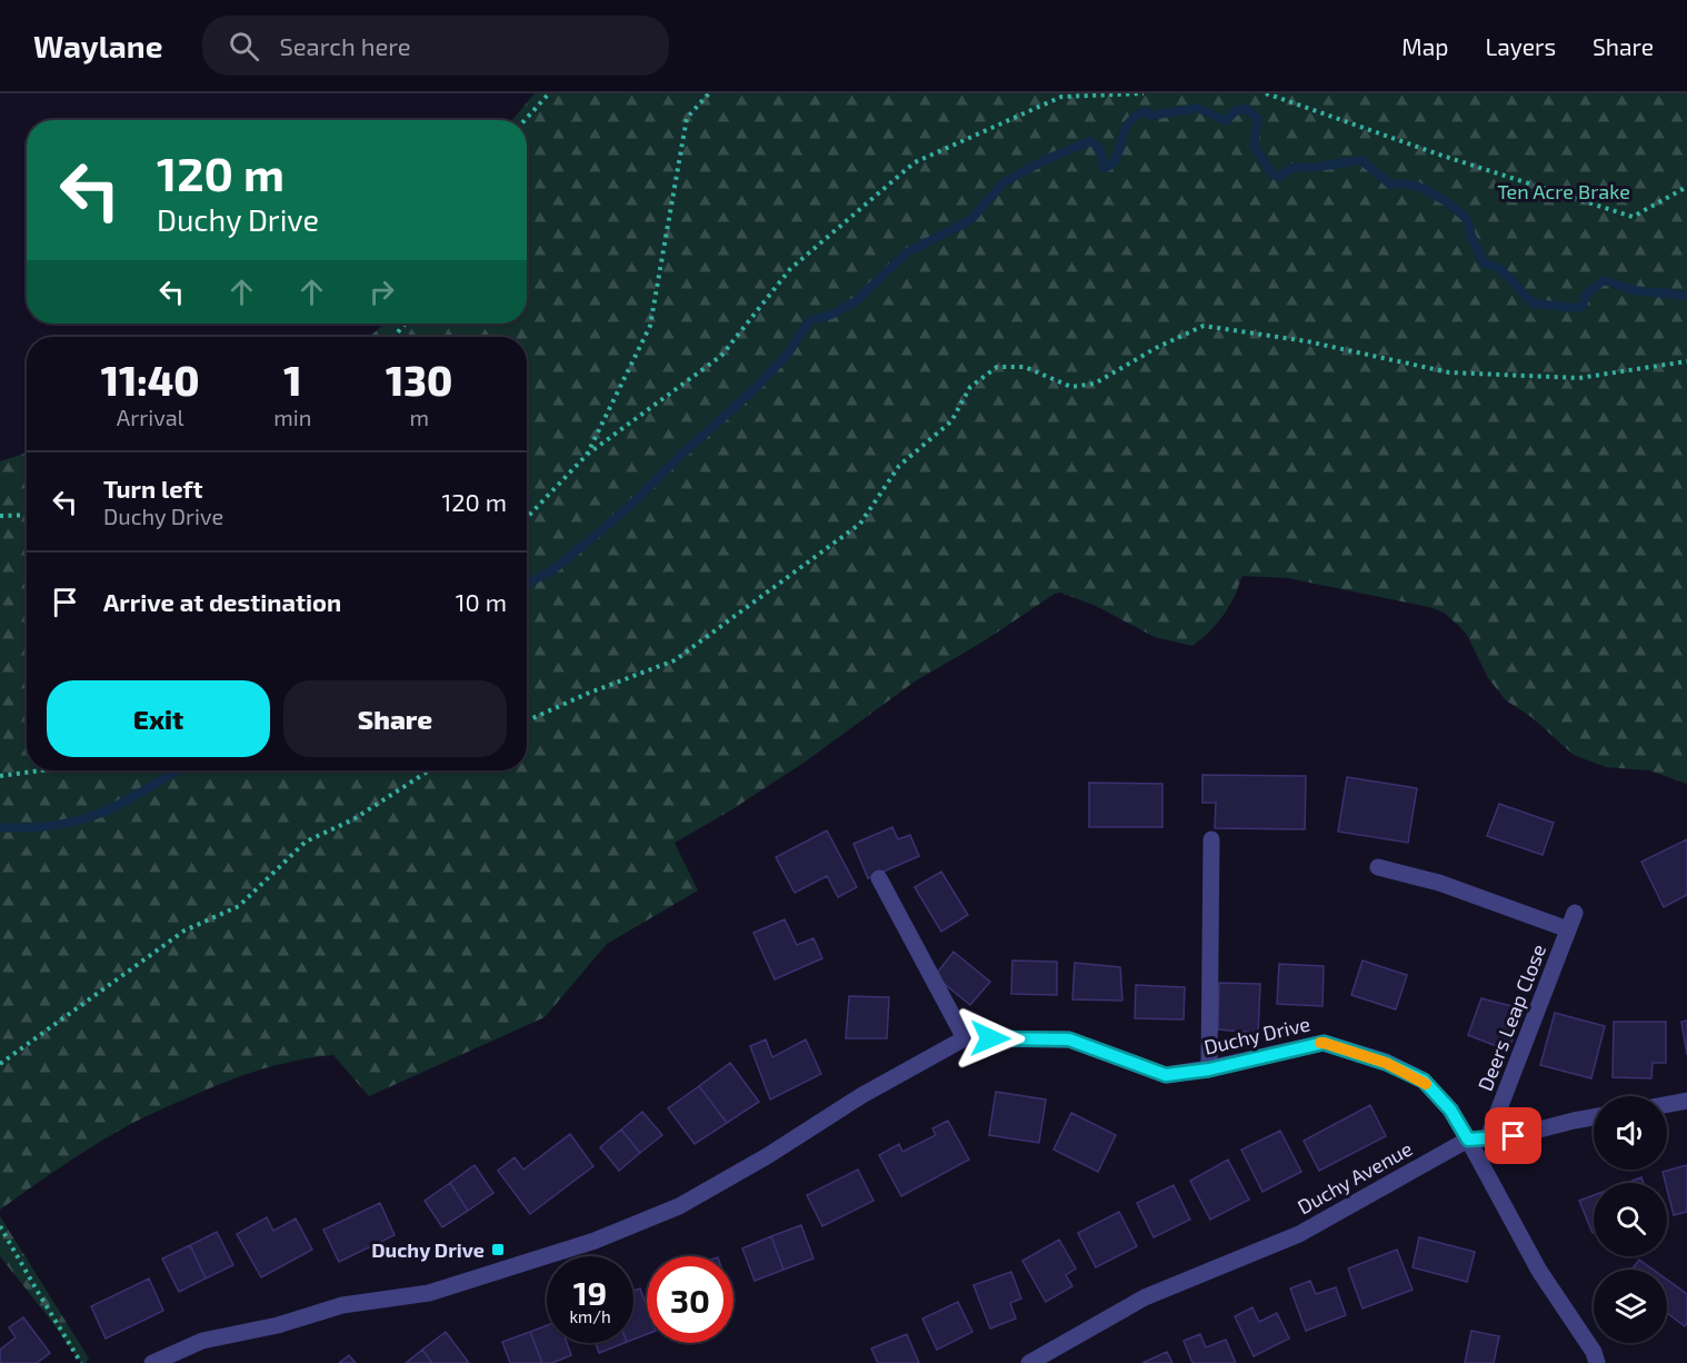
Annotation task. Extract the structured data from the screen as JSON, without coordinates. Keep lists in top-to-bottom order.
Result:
{
  "streets": {
    "street": ["Deers Leap Close", "Duchy Drive", "Duchy Avenue"]
  },
  "crossings": [
    ["Duchy Drive", "Duchy Avenue"]
  ],
  "parks": ["Ten Acre Brake"],
  "places": {
    "transit": ["Duchy Drive"]
  },
  "page": {
    "header": "Waylane",
    "search": "Search here",
    "nav": ["Map", "Layers", "Share"],
    "turn": ["120 m", "Duchy Drive"],
    "eta": [
      "11:40",
      "Arrival",
      "1",
      "min",
      "130",
      "m"
    ],
    "list": [
      {
        "name": "Turn left",
        "note": "Duchy Drive",
        "value": "120 m"
      },
      {
        "name": "Arrive at destination",
        "value": "10 m"
      }
    ],
    "buttons": ["Exit", "Share"],
    "speed": "19 km/h",
    "limit": "30"
  }
}
